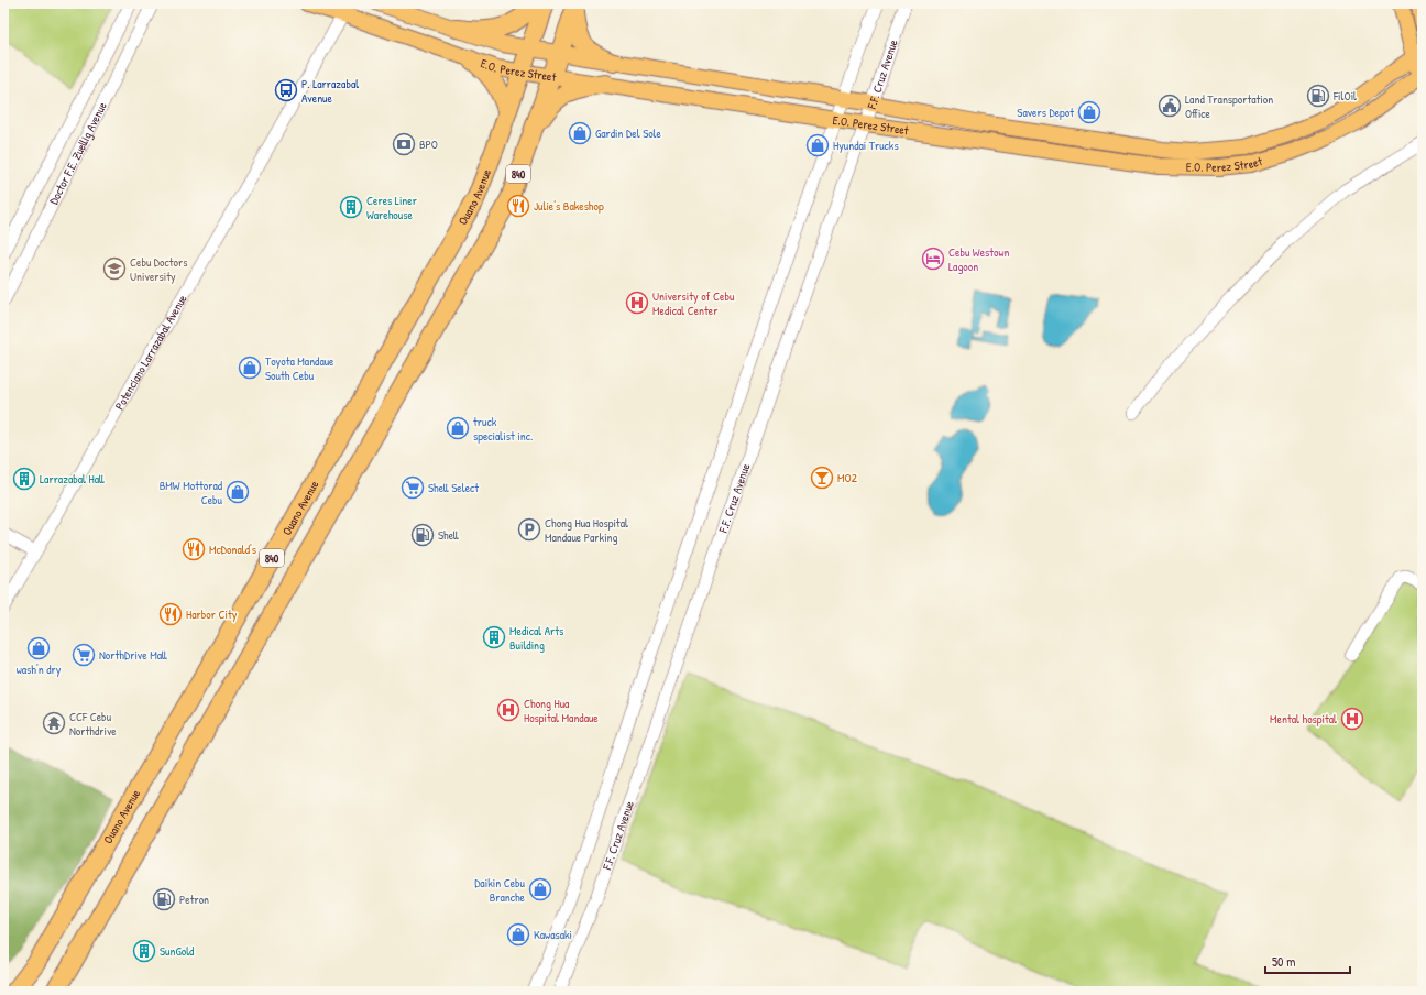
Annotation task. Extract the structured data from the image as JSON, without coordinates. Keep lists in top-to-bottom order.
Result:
{
  "streets": {
    "highway": ["840", "Ouano Avenue"],
    "main road": ["E.O. Perez Street"],
    "street": ["F.F. Cruz Avenue", "Doctor F.E. Zuellig Avenue", "Potenciano Larrazabal Avenue"]
  },
  "crossings": [
    ["E.O. Perez Street", "F.F. Cruz Avenue"],
    ["E.O. Perez Street", "840"],
    ["E.O. Perez Street", "Ouano Avenue"],
    ["E.O. Perez Street", "Potenciano Larrazabal Avenue"]
  ],
  "places": {
    "bus stop": ["P. Larrazabal Avenue"],
    "fuel station": ["FilOil", "Shell", "Petron"],
    "public building": ["Land Transportation Office"],
    "shop": [
      "Savers Depot",
      "Gardin Del Sole",
      "Hyundai Trucks",
      "Toyota Mandaue South Cebu",
      "truck specialist inc.",
      "BMW Mottorad Cebu",
      "wash'n dry",
      "Daikin Cebu Branche",
      "Kawasaki"
    ],
    "bank": ["BPO"],
    "restaurant": ["Julie's Bakeshop", "McDonald's", "Harbor City"],
    "building": [
      "Ceres Liner Warehouse",
      "Larrazabal Hall",
      "Medical Arts Building",
      "SunGold"
    ],
    "hotel": ["Cebu Westown Lagoon"],
    "school or university": ["Cebu Doctors University"],
    "hospital": ["University of Cebu Medical Center", "Chong Hua Hospital Mandaue", "Mental hospital"],
    "bar": ["MO2"],
    "supermarket": ["Shell Select", "NorthDrive Mall"],
    "parking": ["Chong Hua Hospital Mandaue Parking"],
    "temple": ["CCF Cebu Northdrive"]
  },
  "scale_bar": "50 m"
}
